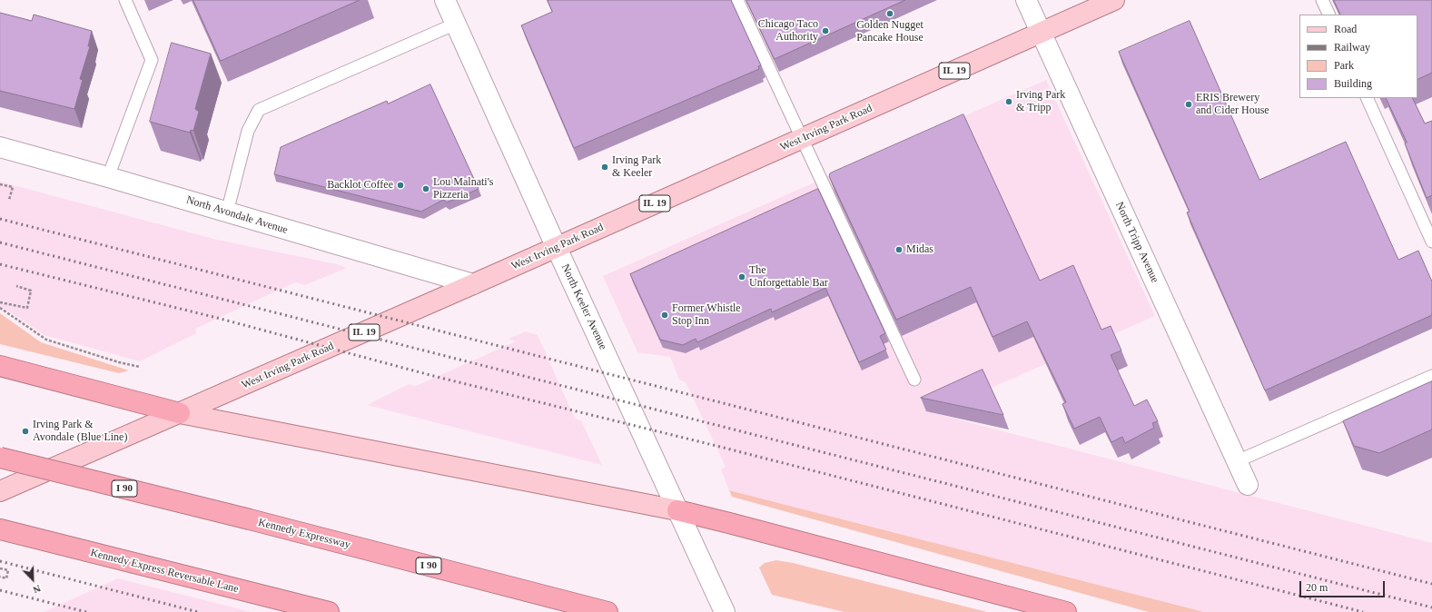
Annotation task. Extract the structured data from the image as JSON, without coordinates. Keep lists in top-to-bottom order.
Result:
{
  "streets": {
    "highway": ["I 90", "Kennedy Expressway", "Kennedy Express Reversable Lane"],
    "main road": ["IL 19", "West Irving Park Road"],
    "street": ["North Avondale Avenue", "North Tripp Avenue", "North Keeler Avenue"]
  },
  "crossings": [
    ["West Irving Park Road", "North Avondale Avenue"],
    ["West Irving Park Road", "North Tripp Avenue"],
    ["West Irving Park Road", "North Keeler Avenue"]
  ],
  "places": [
    "Golden Nugget Pancake House",
    "Chicago Taco Authority",
    "Irving Park & Tripp",
    "ERIS Brewery and Cider House",
    "Irving Park & Keeler",
    "Backlot Coffee",
    "Lou Malnati's Pizzeria",
    "Midas",
    "The Unforgettable Bar",
    "Former Whistle Stop Inn",
    "Irving Park & Avondale (Blue Line)"
  ],
  "legend": [
    "Road",
    "Railway",
    "Park",
    "Building"
  ],
  "scale_bar": "20 m",
  "north": "bottom right"
}
